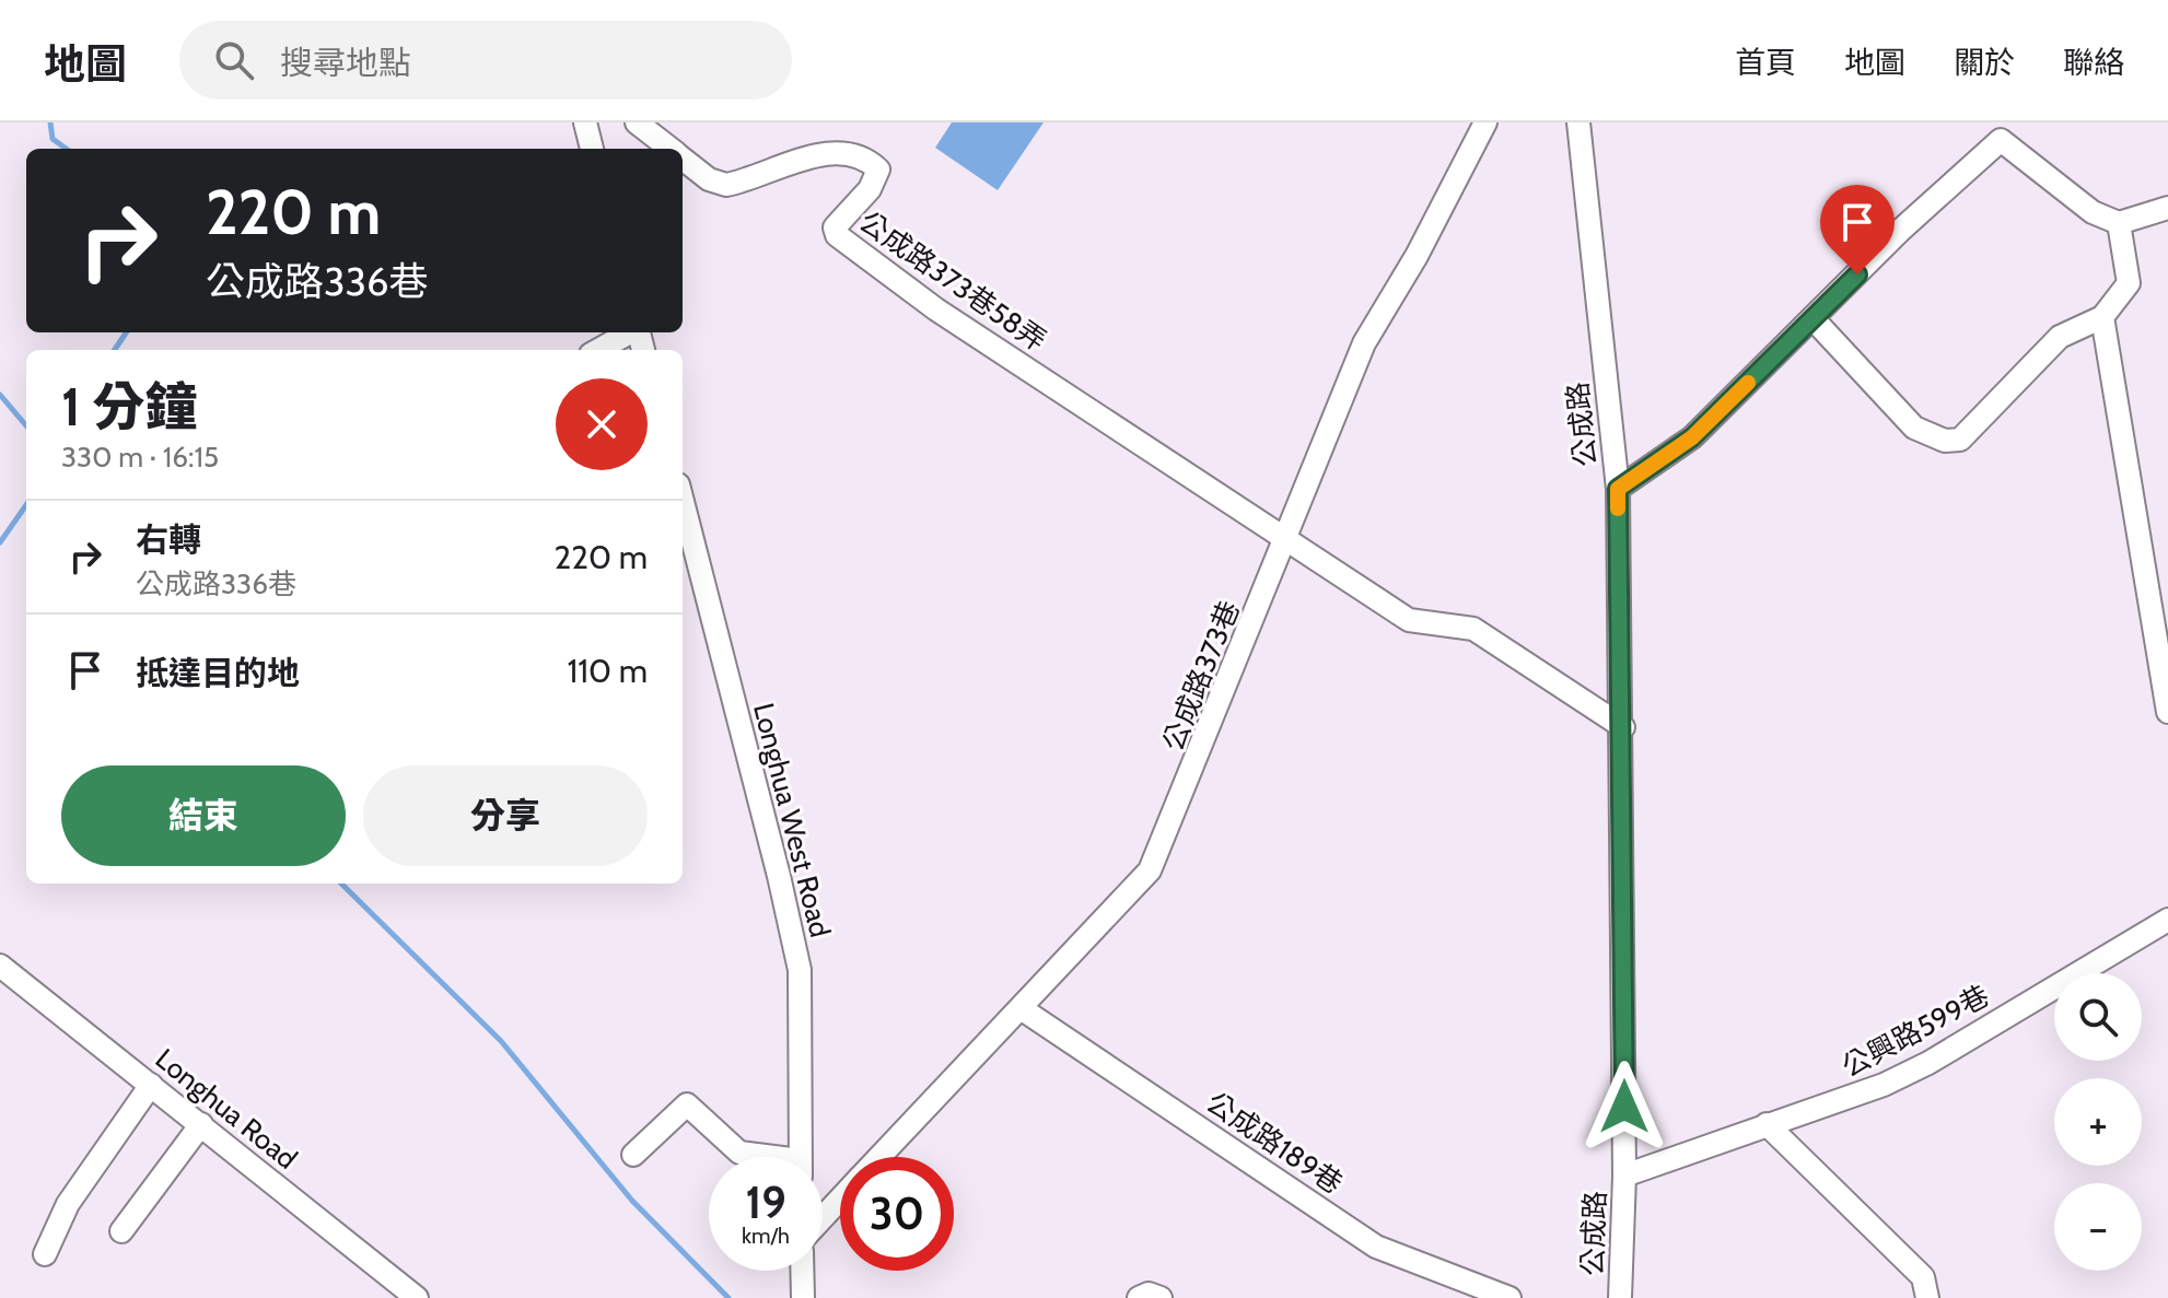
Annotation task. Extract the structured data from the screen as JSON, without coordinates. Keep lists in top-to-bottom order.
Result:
{
  "streets": {
    "street": [
      "公成路373巷58弄",
      "公成路",
      "公成路373巷",
      "Longhua West Road",
      "公興路599巷",
      "Longhua Road",
      "公成路189巷"
    ]
  },
  "crossings": [
    ["公成路373巷58弄", "公成路373巷"],
    ["公成路", "公興路599巷"],
    ["公成路373巷", "公成路189巷"]
  ],
  "page": {
    "header": "地圖",
    "search": "搜尋地點",
    "nav": [
      "首頁",
      "地圖",
      "關於",
      "聯絡"
    ],
    "turn": ["220 m", "公成路336巷"],
    "heading": ["1 分鐘", "330 m · 16:15"],
    "list": [
      {
        "name": "右轉",
        "note": "公成路336巷",
        "value": "220 m"
      },
      {
        "name": "抵達目的地",
        "value": "110 m"
      }
    ],
    "buttons": ["結束", "分享"],
    "map_buttons": ["+", "−"],
    "speed": "19 km/h",
    "limit": "30"
  }
}
